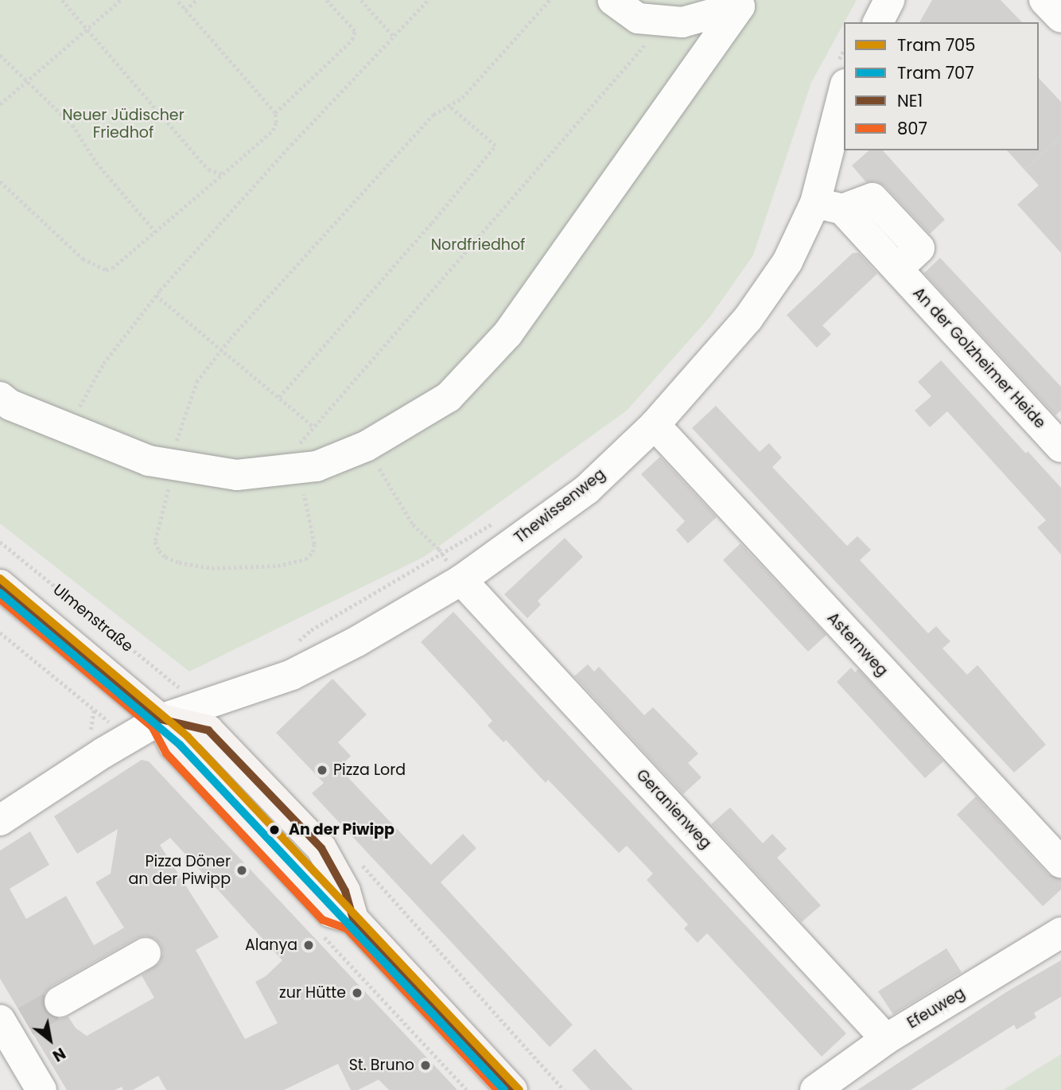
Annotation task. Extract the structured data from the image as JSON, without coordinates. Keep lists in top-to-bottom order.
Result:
{
  "streets": {
    "street": [
      "An der Golzheimer Heide",
      "Thewissenweg",
      "Asternweg",
      "Geranienweg",
      "Efeuweg"
    ],
    "path": ["Ulmenstraße"]
  },
  "crossings": [
    ["An der Golzheimer Heide", "Thewissenweg"],
    ["Thewissenweg", "Asternweg"],
    ["Thewissenweg", "Geranienweg"],
    ["Geranienweg", "Efeuweg"]
  ],
  "parks": ["Neuer Jüdischer Friedhof", "Nordfriedhof"],
  "places": [
    "Pizza Lord",
    "An der Piwipp",
    "Pizza Döner an der Piwipp",
    "Alanya",
    "zur Hütte",
    "St. Bruno"
  ],
  "lines": [
    "tram line 705",
    "transit line NE1",
    "tram line 707",
    "transit line 807"
  ],
  "legend": [
    "Tram 705",
    "Tram 707",
    "NE1",
    "807"
  ],
  "north": "bottom right"
}
